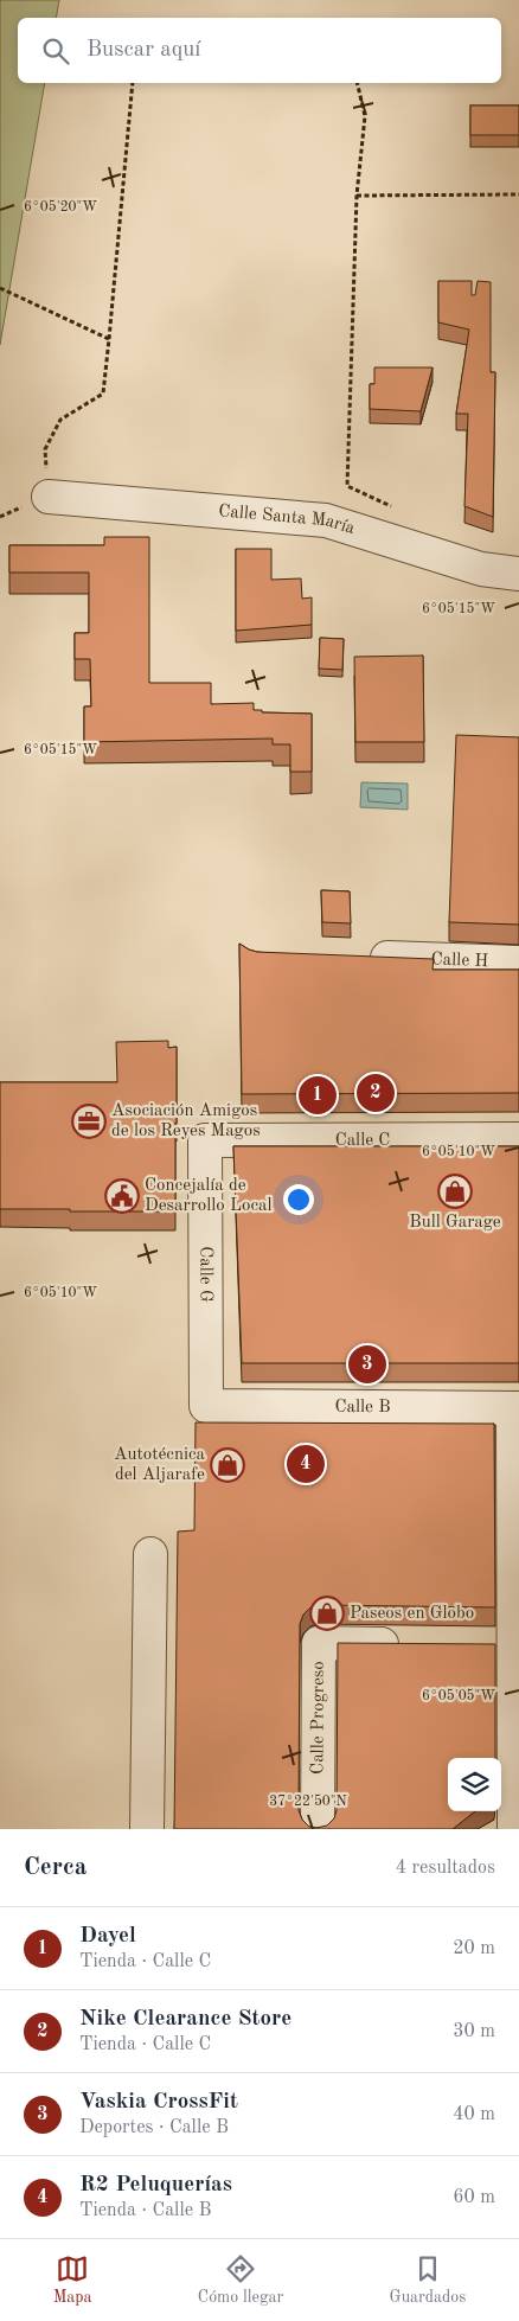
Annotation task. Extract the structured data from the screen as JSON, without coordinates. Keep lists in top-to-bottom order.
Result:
{
  "streets": {
    "street": [
      "Calle Santa María",
      "Calle H",
      "Calle C",
      "Calle G",
      "Calle B",
      "Calle Progreso"
    ]
  },
  "crossings": [
    ["Calle C", "Calle G"],
    ["Calle G", "Calle B"]
  ],
  "places": {
    "office": ["Asociación Amigos de los Reyes Magos"],
    "shop": ["Bull Garage", "Autotécnica del Aljarafe", "Paseos en Globo"],
    "public building": ["Concejalía de Desarrollo Local"]
  },
  "page": {
    "search": "Buscar aquí",
    "pins": [
      "2",
      "1",
      "3",
      "4"
    ],
    "heading": ["Cerca", "4 resultados"],
    "list": [
      {
        "mark": "1",
        "name": "Dayel",
        "note": "Tienda · Calle C",
        "value": "20 m"
      },
      {
        "mark": "2",
        "name": "Nike Clearance Store",
        "note": "Tienda · Calle C",
        "value": "30 m"
      },
      {
        "mark": "3",
        "name": "Vaskia CrossFit",
        "note": "Deportes · Calle B",
        "value": "40 m"
      },
      {
        "mark": "4",
        "name": "R2 Peluquerías",
        "note": "Tienda · Calle B",
        "value": "60 m"
      }
    ],
    "nav": ["Mapa", "Cómo llegar", "Guardados"]
  },
  "coordinates": [
    "6°05'20\"W",
    "6°05'15\"W",
    "6°05'10\"W",
    "6°05'05\"W",
    "37°22'50\"N"
  ]
}
